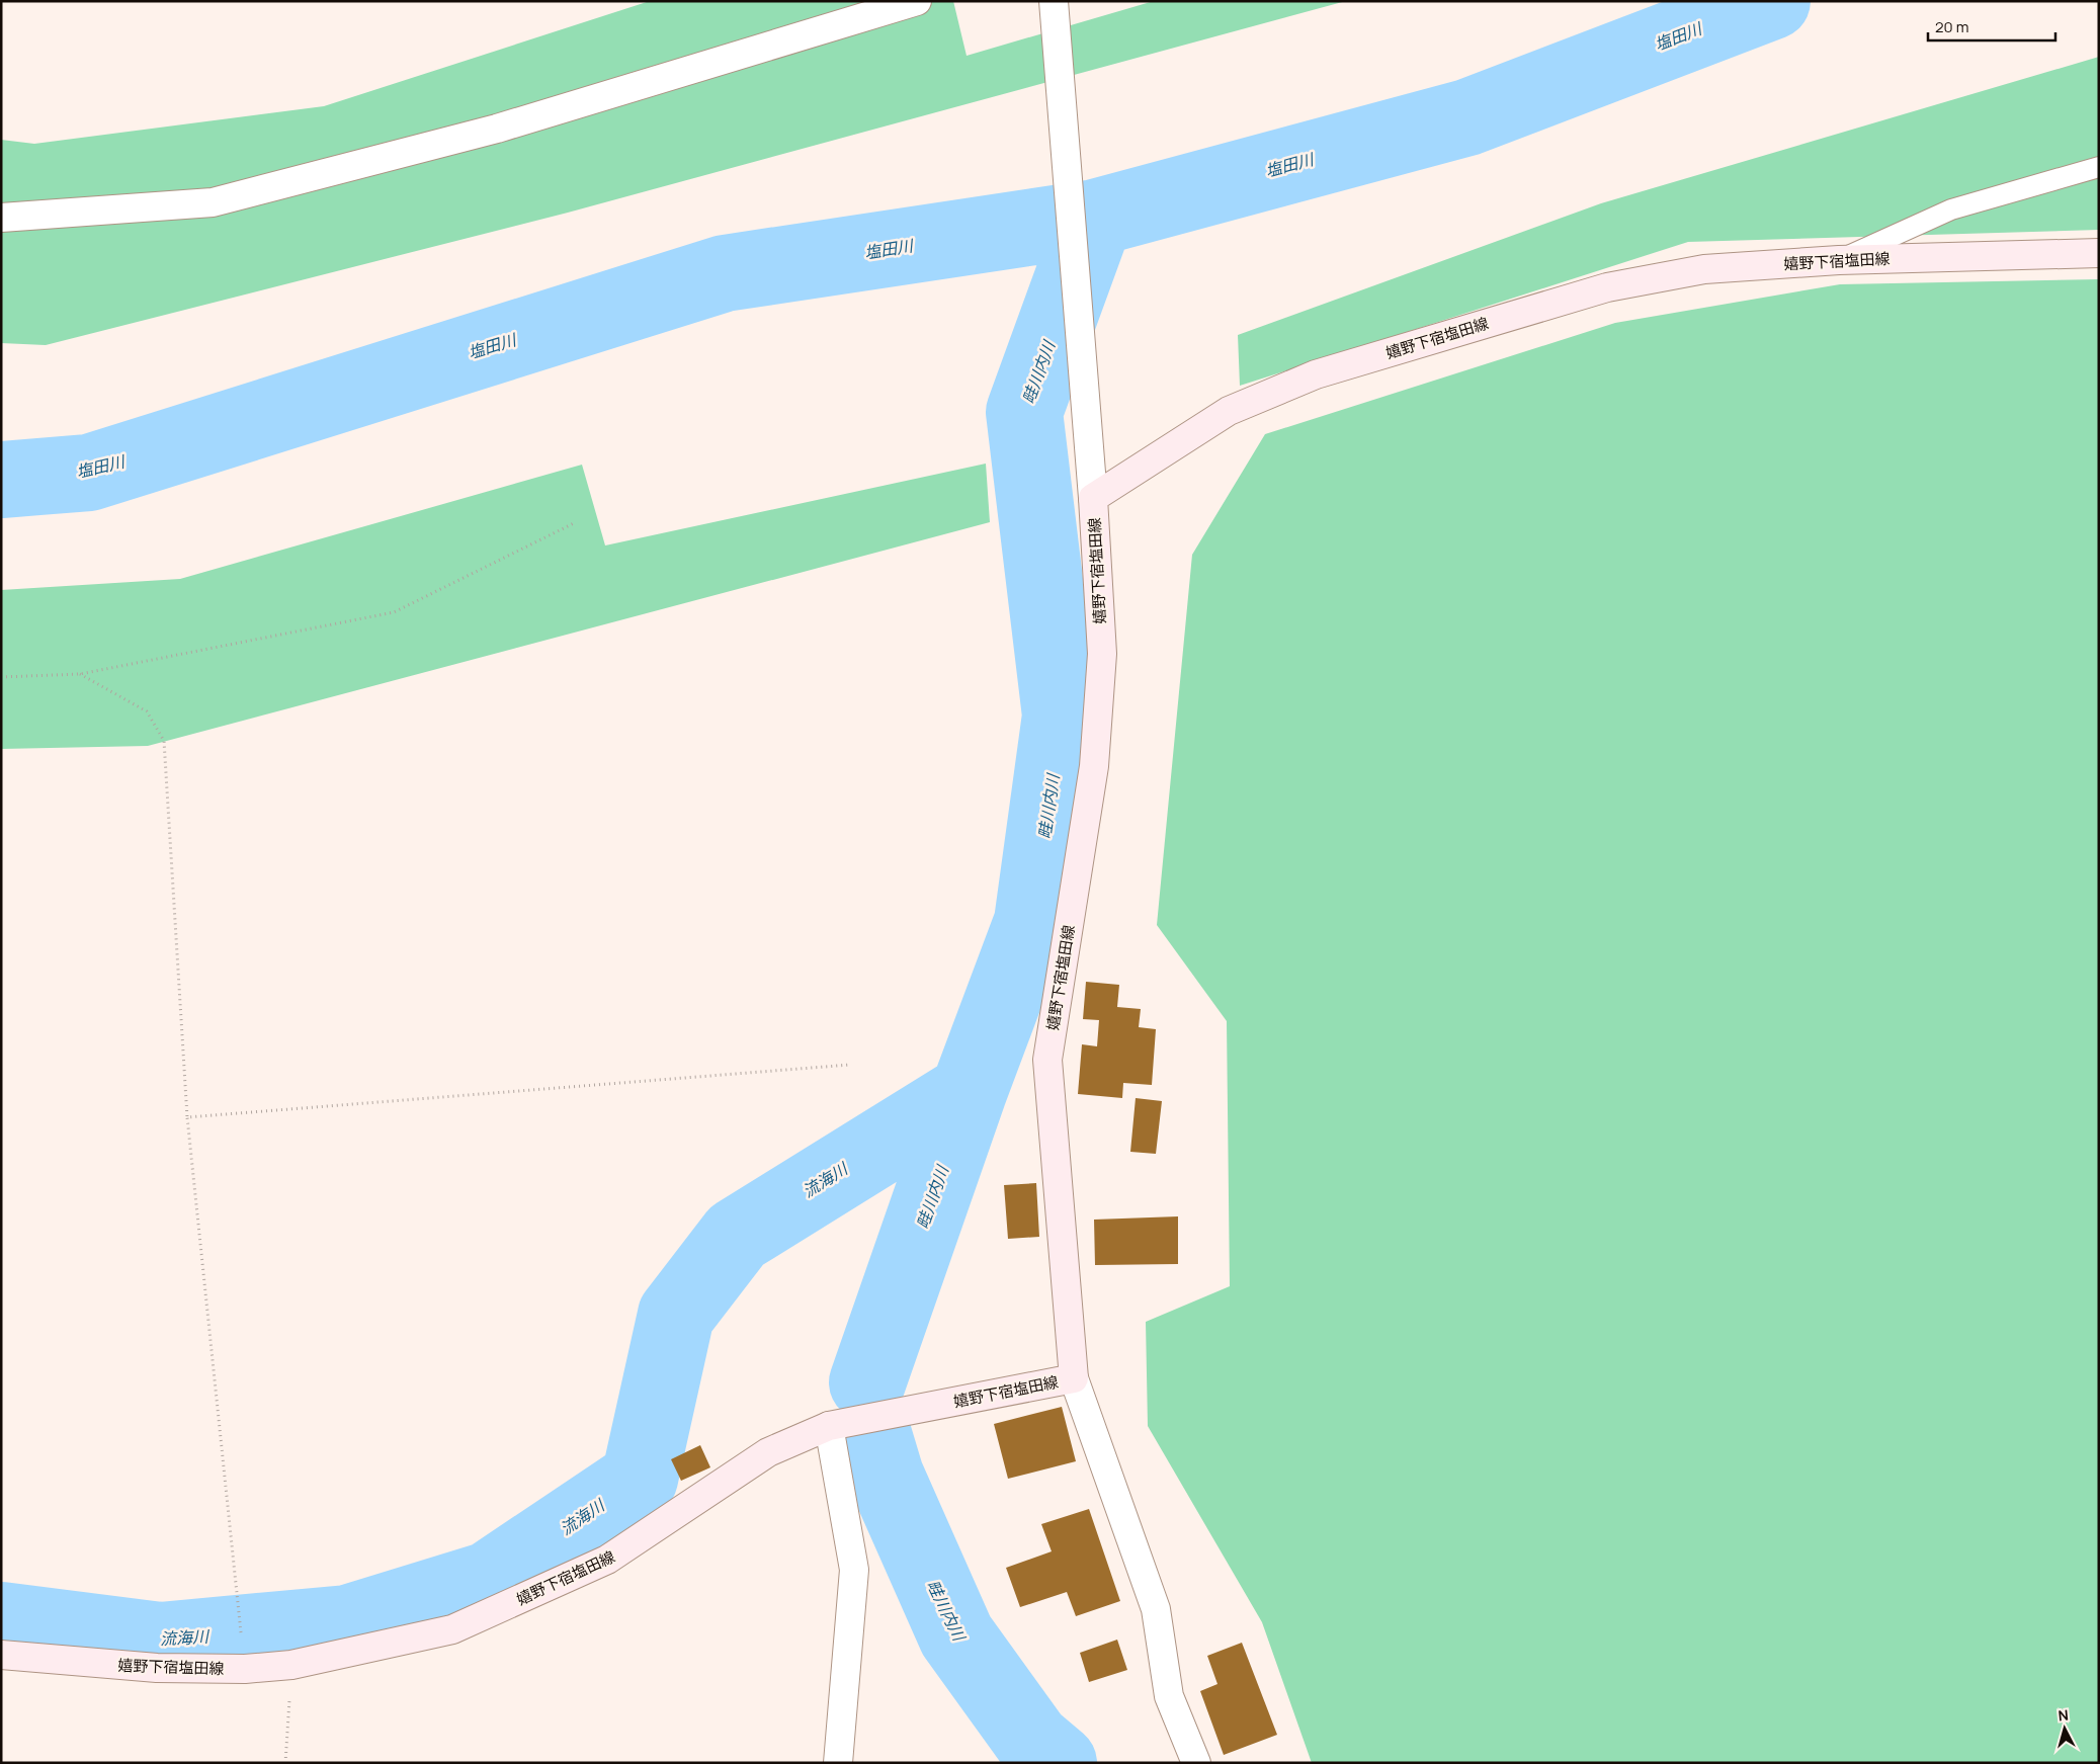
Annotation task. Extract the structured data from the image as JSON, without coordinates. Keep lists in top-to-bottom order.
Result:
{
  "streets": {
    "main road": ["嬉野下宿塩田線"]
  },
  "water": ["塩田川", "畦川内川", "流海川"],
  "scale_bar": "20 m",
  "north": "top"
}
